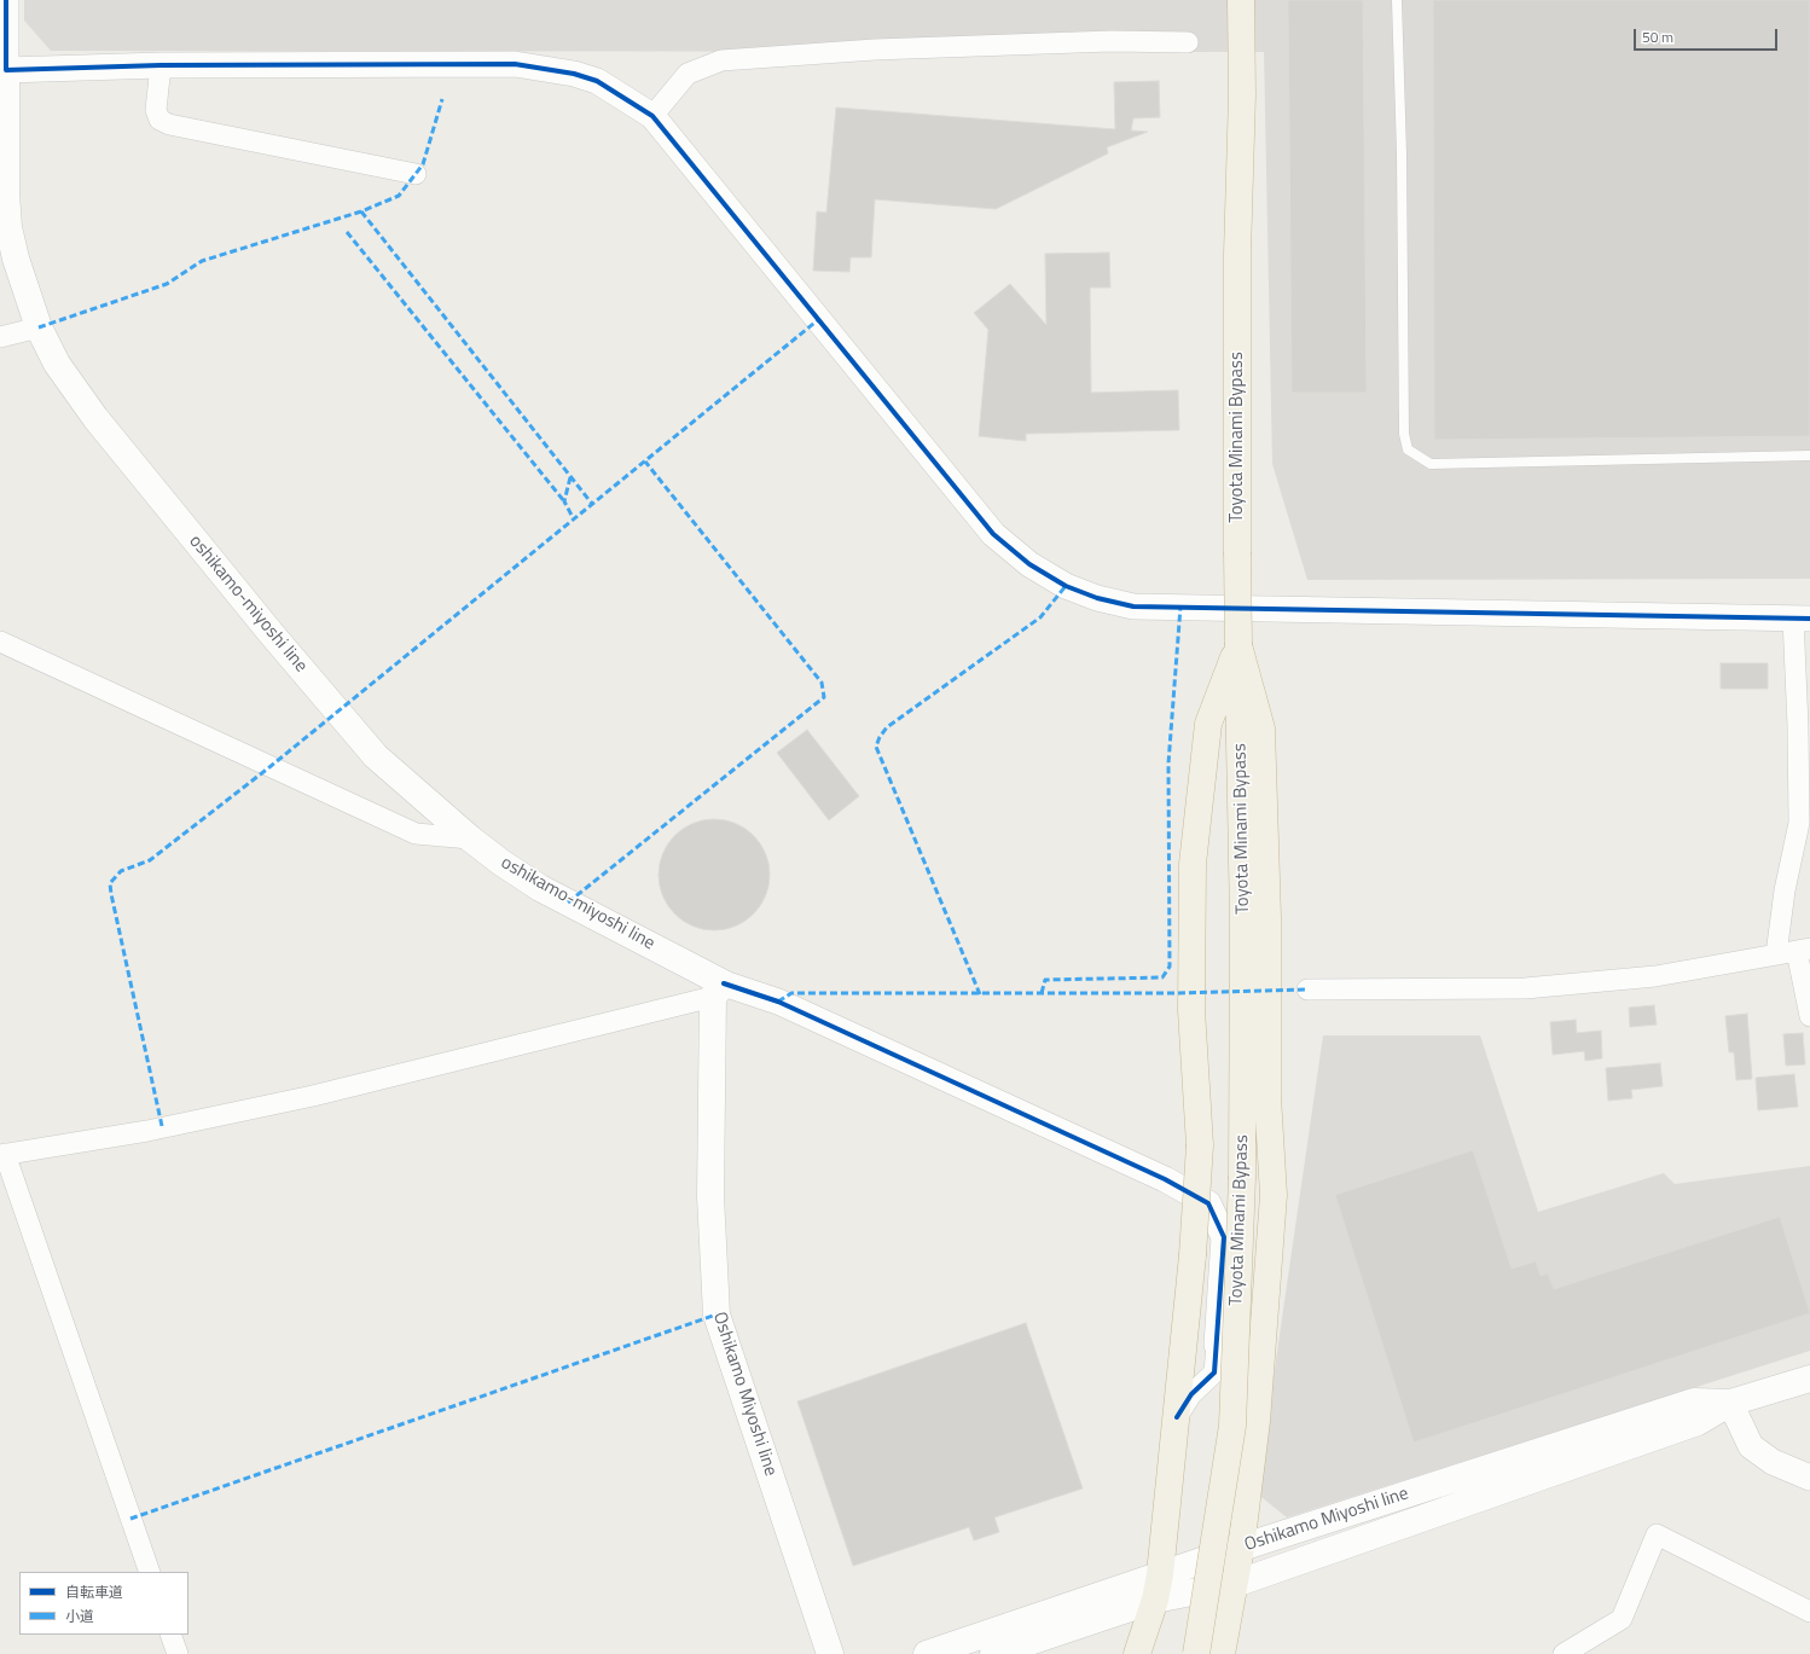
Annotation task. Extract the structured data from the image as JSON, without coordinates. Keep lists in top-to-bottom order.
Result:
{
  "streets": {
    "highway": ["Toyota Minami Bypass"],
    "main road": ["oshikamo-miyoshi line", "Oshikamo Miyoshi line"]
  },
  "crossings": [
    ["oshikamo-miyoshi line", "Oshikamo Miyoshi line"]
  ],
  "legend": ["自転車道", "小道"],
  "scale_bar": "50 m"
}
